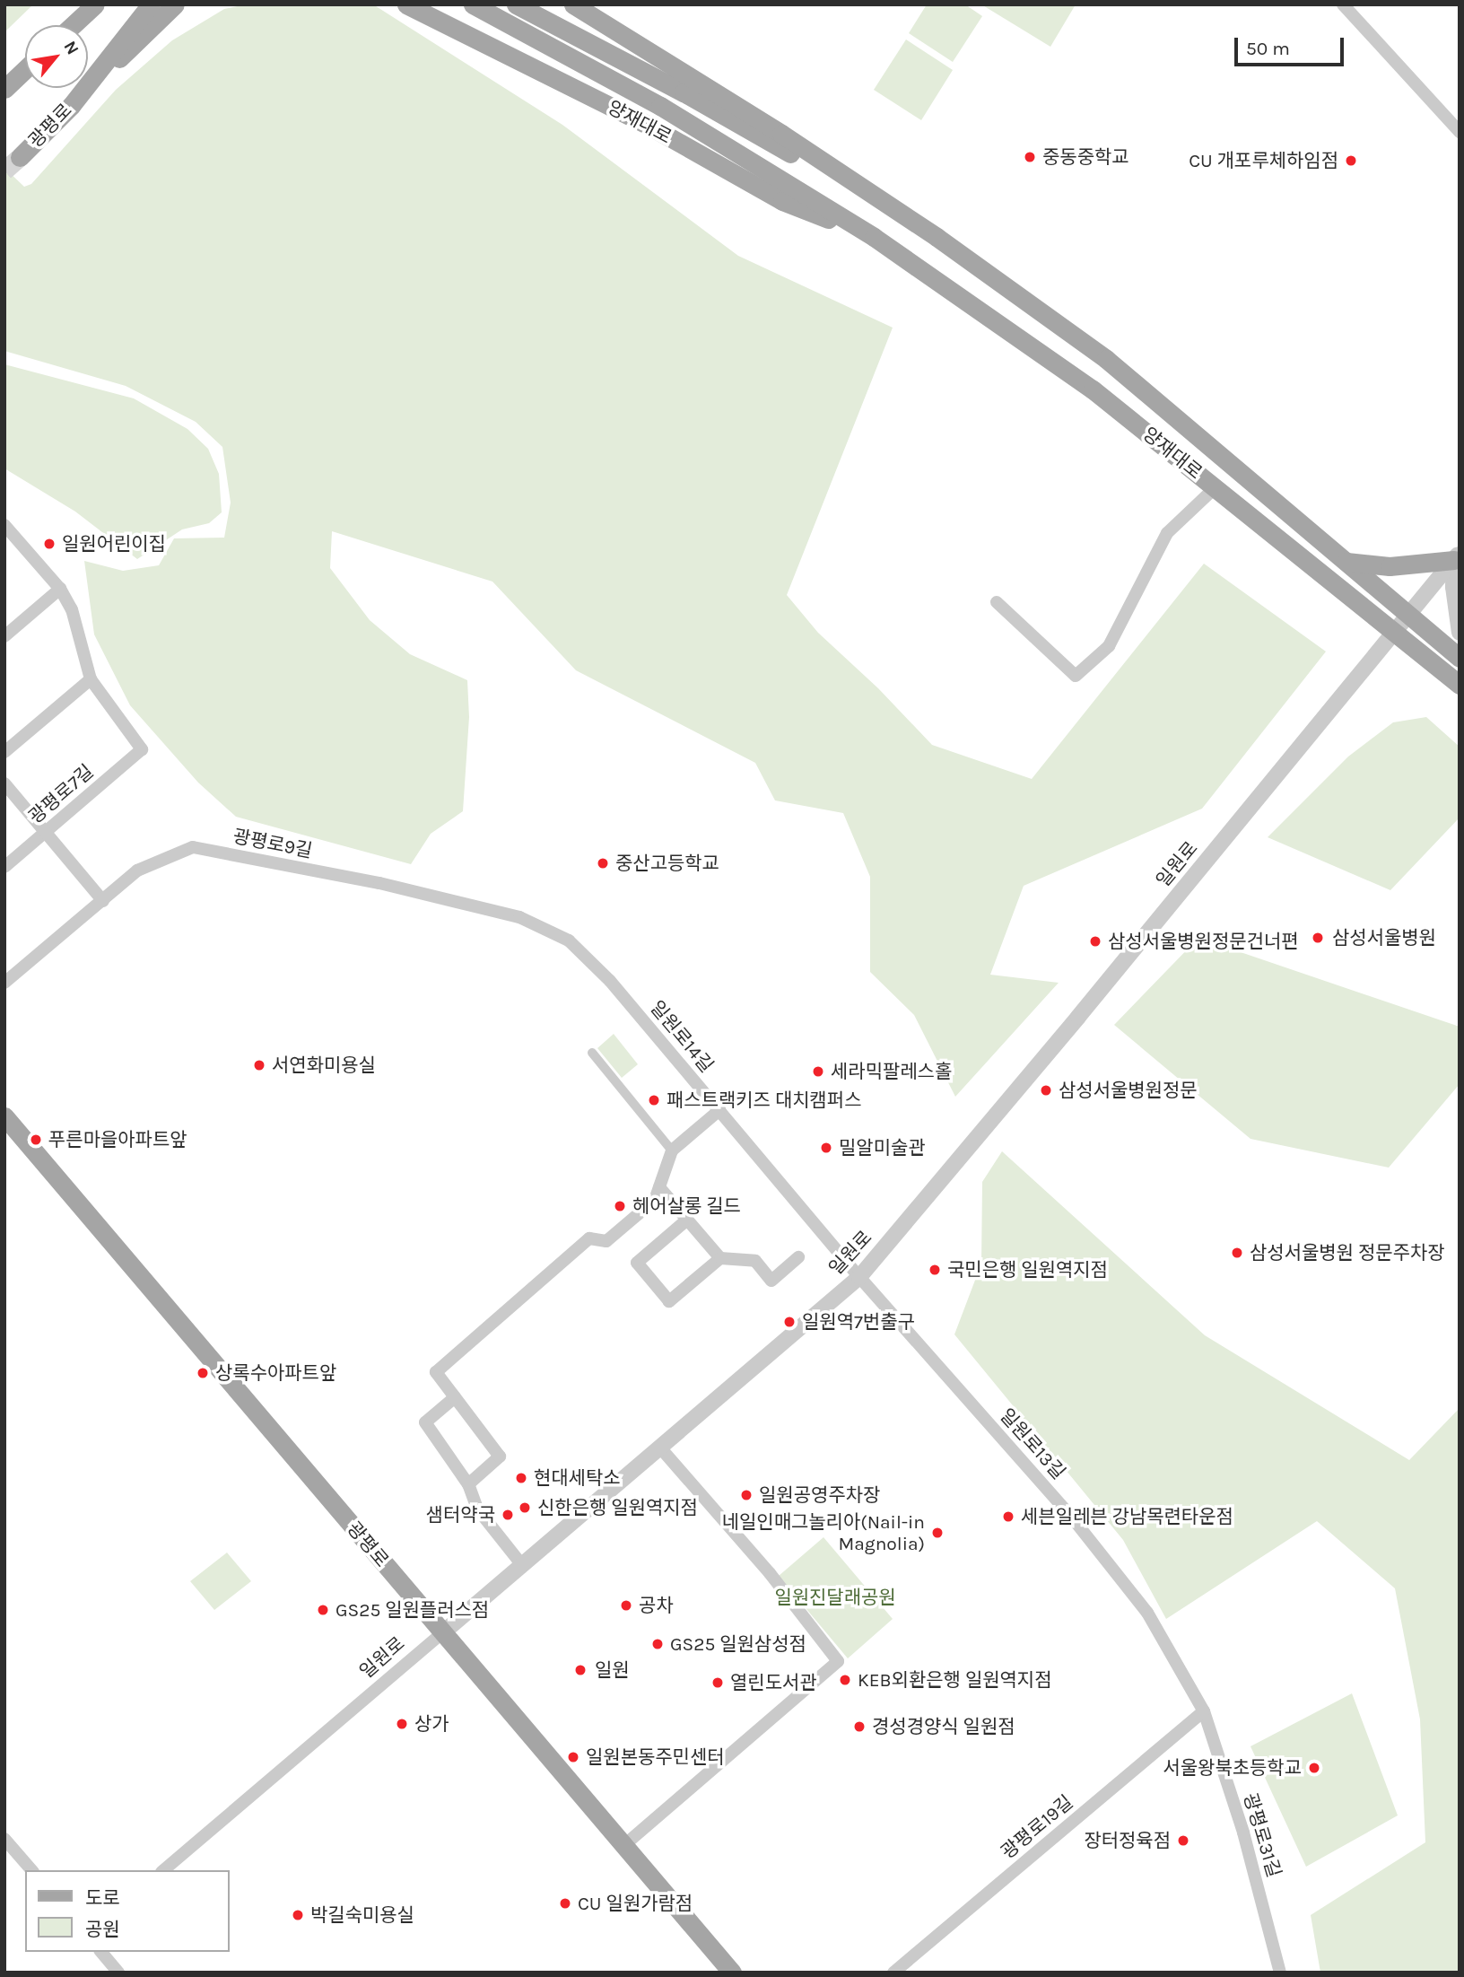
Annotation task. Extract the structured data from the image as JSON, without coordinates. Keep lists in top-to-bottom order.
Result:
{
  "streets": {
    "main road": ["양재대로", "광평로"],
    "street": [
      "광평로7길",
      "광평로9길",
      "일원로",
      "일원로14길",
      "일원로13길",
      "광평로19길",
      "광평로31길"
    ]
  },
  "crossings": [
    ["양재대로", "일원로"],
    ["광평로", "일원로"],
    ["광평로9길", "일원로14길"],
    ["일원로", "일원로14길"],
    ["일원로", "일원로13길"],
    ["일원로14길", "일원로13길"],
    ["일원로13길", "광평로19길"],
    ["일원로13길", "광평로31길"],
    ["광평로19길", "광평로31길"]
  ],
  "parks": ["일원진달래공원"],
  "places": [
    "중동중학교",
    "CU 개포루체하임점",
    "일원어린이집",
    "중산고등학교",
    "삼성서울병원",
    "삼성서울병원정문건너편",
    "서연화미용실",
    "세라믹팔레스홀",
    "삼성서울병원정문",
    "패스트랙키즈 대치캠퍼스",
    "푸른마을아파트앞",
    "밀알미술관",
    "헤어살롱 길드",
    "삼성서울병원 정문주차장",
    "국민은행 일원역지점",
    "일원역7번출구",
    "상록수아파트앞",
    "현대세탁소",
    "일원공영주차장",
    "신한은행 일원역지점",
    "샘터약국",
    "세븐일레븐 강남목련타운점",
    "네일인매그놀리아(Nail-in Magnolia)",
    "공차",
    "GS25 일원플러스점",
    "GS25 일원삼성점",
    "일원",
    "KEB외환은행 일원역지점",
    "열린도서관",
    "상가",
    "경성경양식 일원점",
    "일원본동주민센터",
    "서울왕북초등학교",
    "장터정육점",
    "CU 일원가람점",
    "박길숙미용실"
  ],
  "legend": ["도로", "공원"],
  "scale_bar": "50 m",
  "north": "top right"
}
